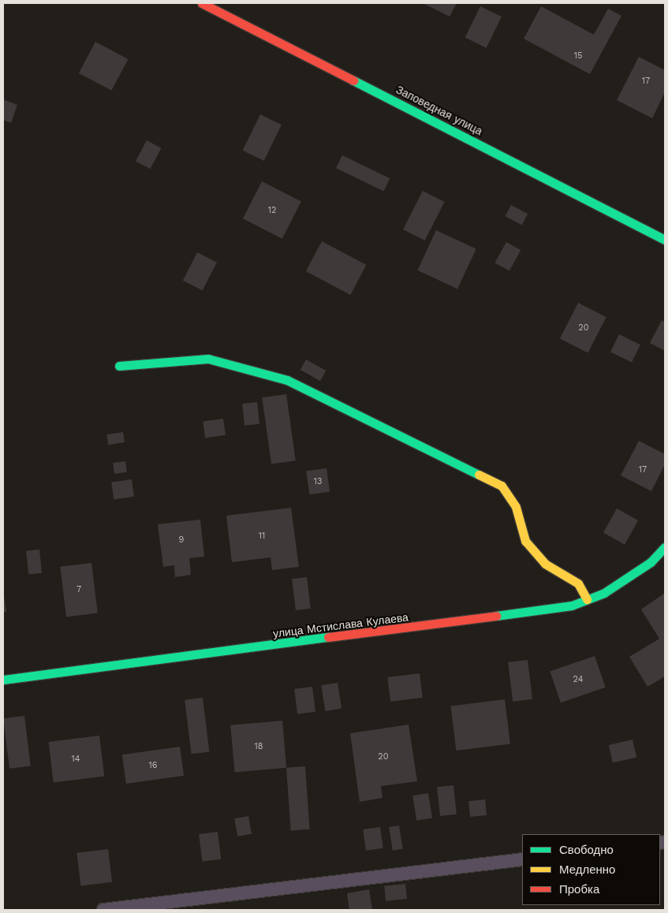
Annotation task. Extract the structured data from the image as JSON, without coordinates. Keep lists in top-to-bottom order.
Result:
{
  "streets": {
    "street": ["Заповедная улица", "улица Мстислава Кулаева"]
  },
  "house_numbers": [
    "15",
    "17",
    "12",
    "20",
    "17",
    "13",
    "11",
    "9",
    "7",
    "24",
    "18",
    "20",
    "14",
    "16"
  ],
  "legend": ["Свободно", "Медленно", "Пробка"]
}
